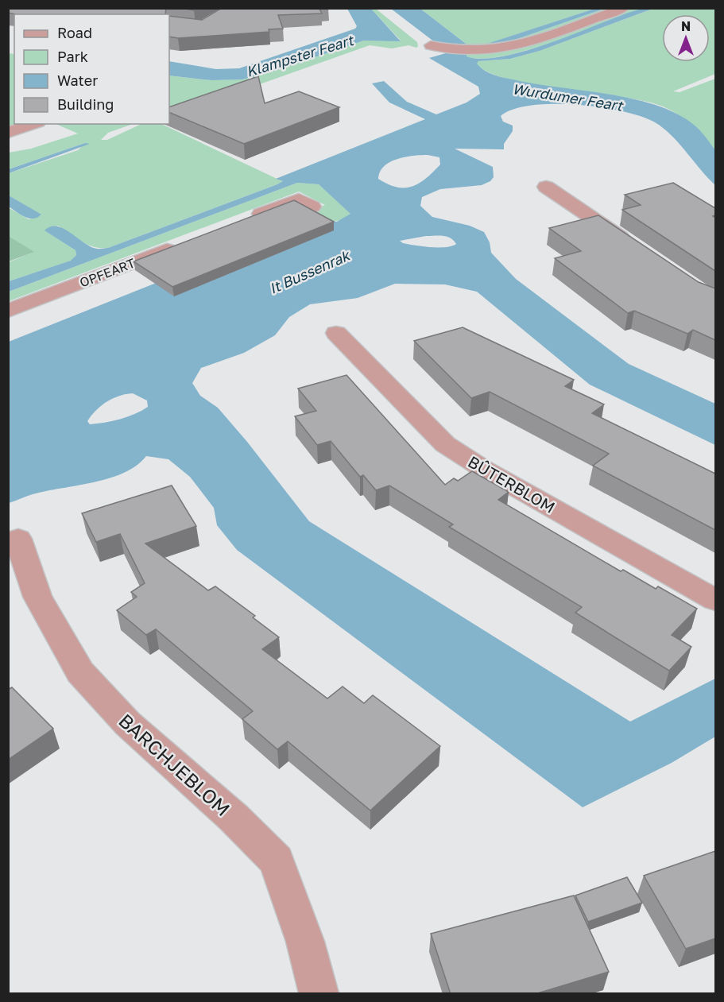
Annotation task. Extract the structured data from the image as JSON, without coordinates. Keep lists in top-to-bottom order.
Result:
{
  "streets": {
    "street": ["OPFEART", "BÛTERBLOM", "BARCHJEBLOM"]
  },
  "water": ["Klampster Feart", "Wurdumer Feart", "It Bussenrak"],
  "legend": [
    "Road",
    "Park",
    "Water",
    "Building"
  ],
  "north": "top"
}
